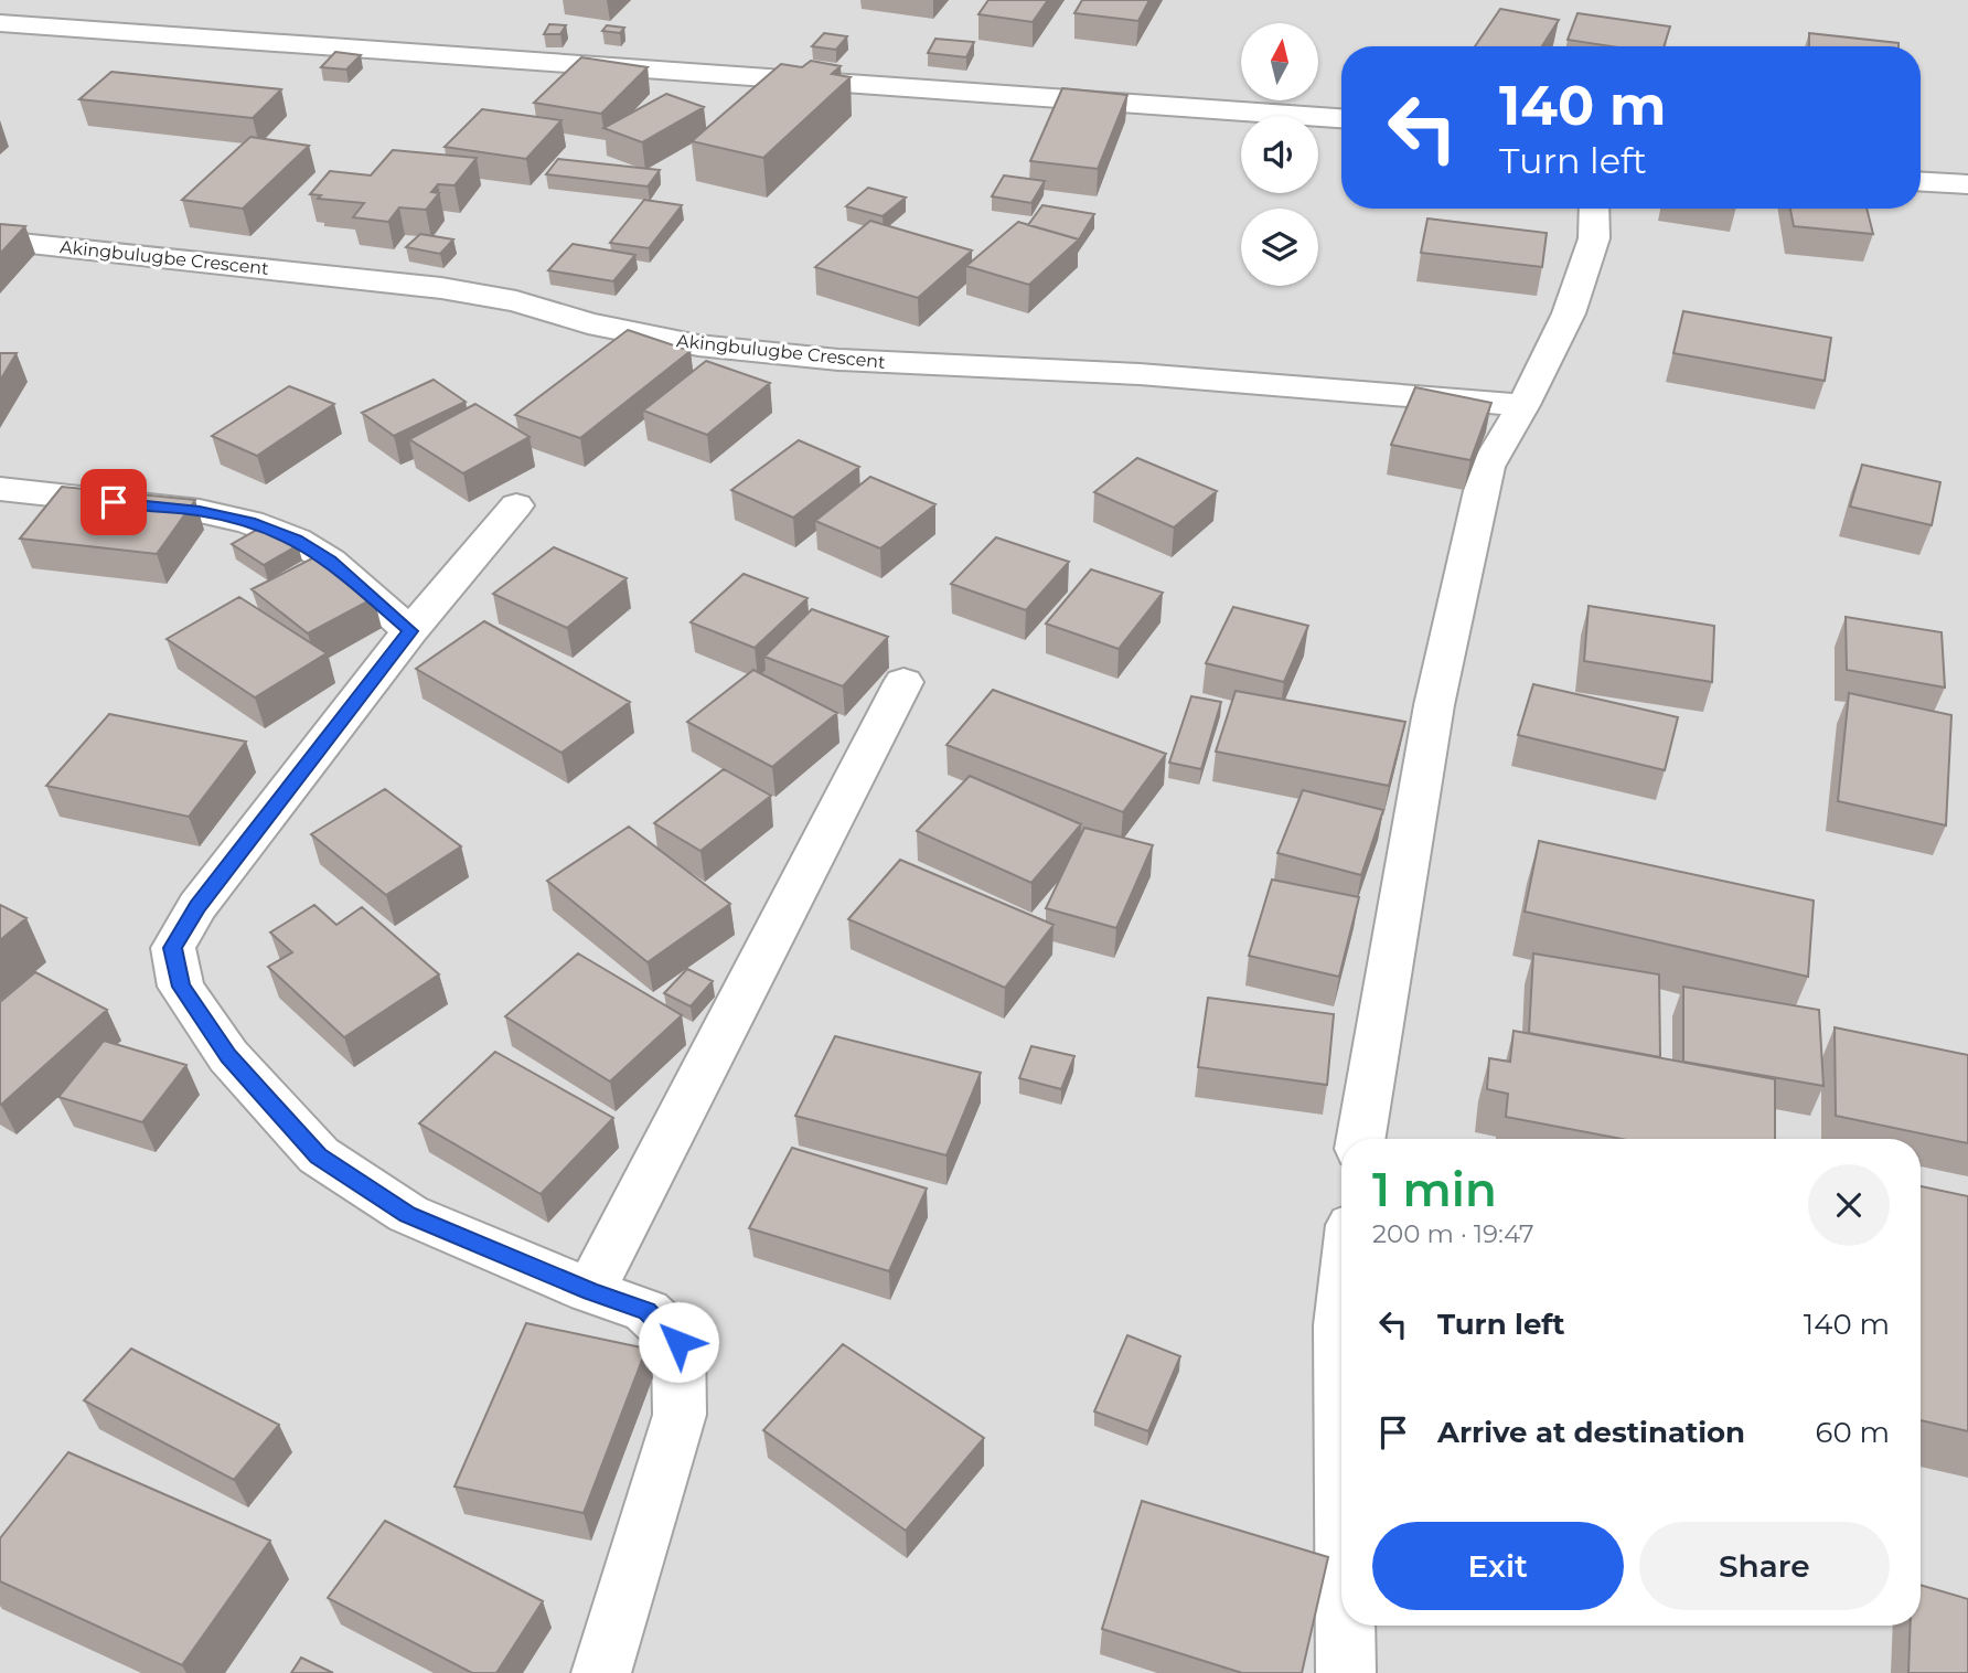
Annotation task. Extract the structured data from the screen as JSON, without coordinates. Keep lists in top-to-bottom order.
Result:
{
  "streets": {
    "street": ["Akingbulugbe Crescent"]
  },
  "north": "top",
  "page": {
    "turn": ["140 m", "Turn left"],
    "heading": ["1 min", "200 m · 19:47"],
    "list": [
      {
        "name": "Turn left",
        "value": "140 m"
      },
      {
        "name": "Arrive at destination",
        "value": "60 m"
      }
    ],
    "buttons": ["Exit", "Share"]
  }
}
